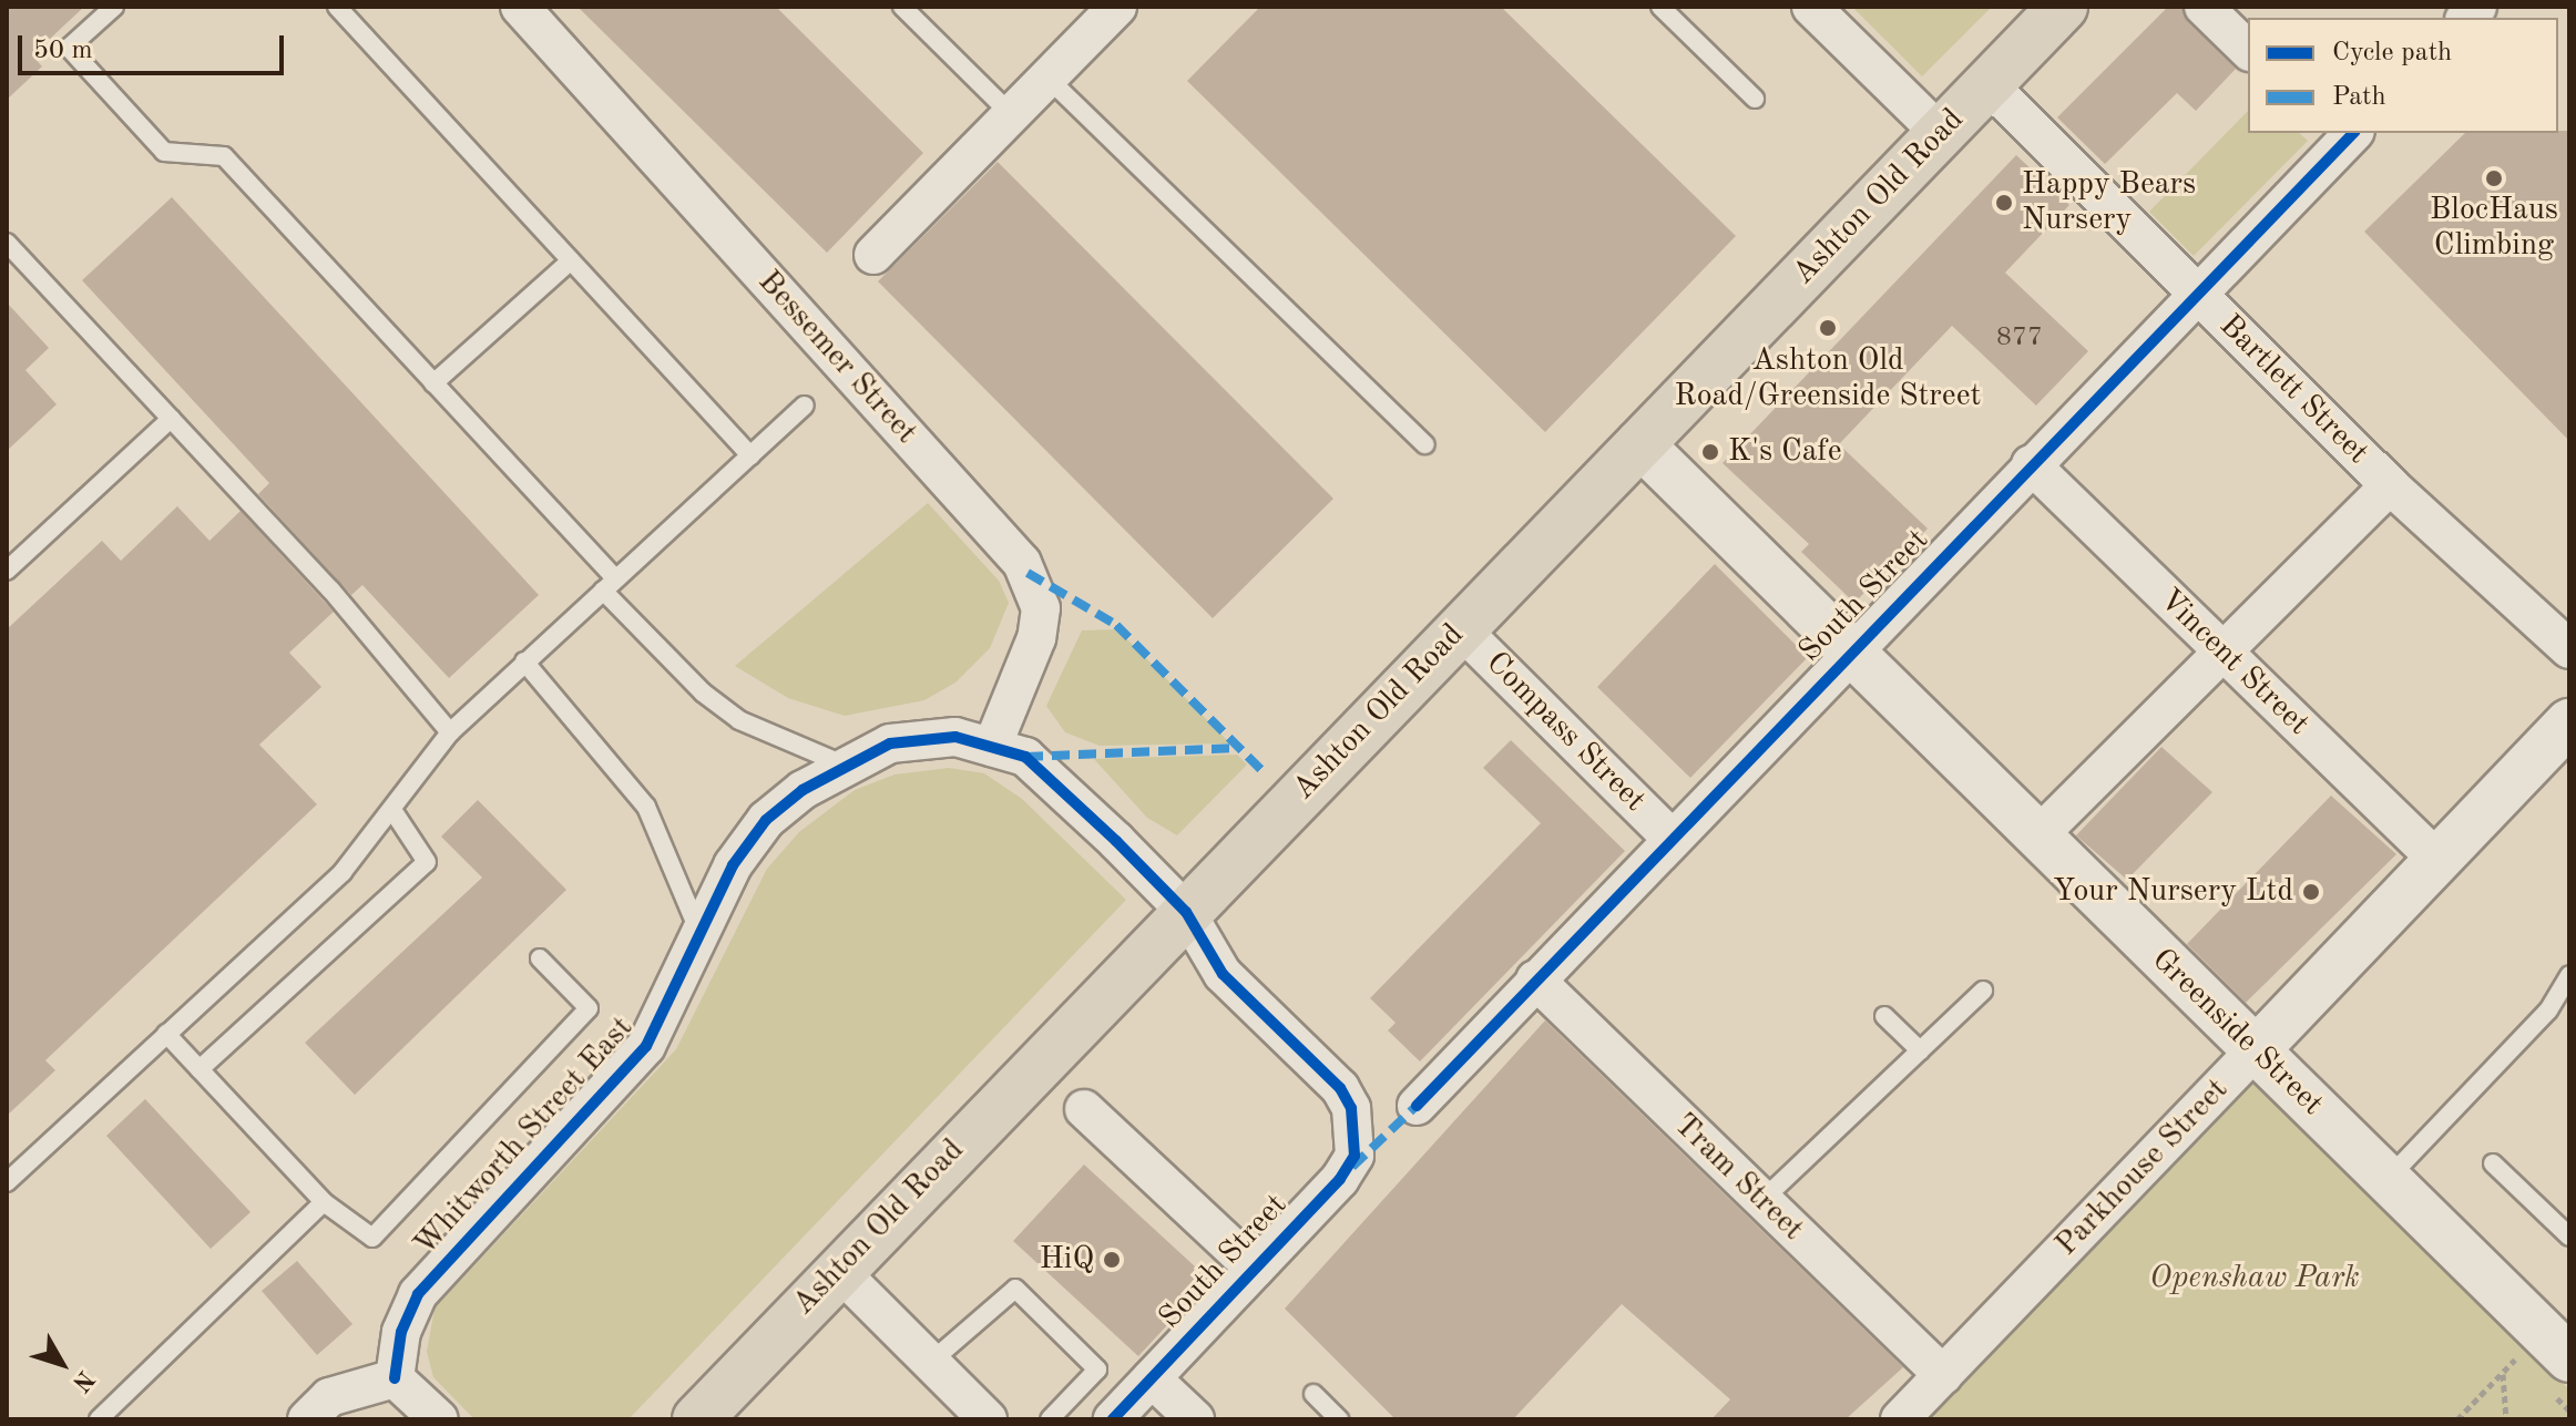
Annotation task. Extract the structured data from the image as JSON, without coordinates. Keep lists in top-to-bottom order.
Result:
{
  "streets": {
    "highway": ["Ashton Old Road"],
    "street": [
      "Bessemer Street",
      "Bartlett Street",
      "South Street",
      "Vincent Street",
      "Compass Street",
      "Greenside Street",
      "Whitworth Street East",
      "Parkhouse Street",
      "Tram Street"
    ]
  },
  "crossings": [
    ["Ashton Old Road", "Bartlett Street"],
    ["Ashton Old Road", "Compass Street"],
    ["Ashton Old Road", "Greenside Street"],
    ["Ashton Old Road", "Whitworth Street East"],
    ["Bessemer Street", "Whitworth Street East"],
    ["Bartlett Street", "South Street"],
    ["South Street", "Vincent Street"],
    ["South Street", "Compass Street"],
    ["South Street", "Greenside Street"],
    ["South Street", "Whitworth Street East"],
    ["South Street", "Tram Street"],
    ["Vincent Street", "Parkhouse Street"],
    ["Greenside Street", "Parkhouse Street"],
    ["Parkhouse Street", "Tram Street"]
  ],
  "parks": ["Openshaw Park"],
  "places": [
    "BlocHaus Climbing",
    "Happy Bears Nursery",
    "Ashton Old Road/Greenside Street",
    "K's Cafe",
    "Your Nursery Ltd",
    "HiQ"
  ],
  "house_numbers": ["877"],
  "legend": ["Cycle path", "Path"],
  "scale_bar": "50 m",
  "north": "bottom right"
}
